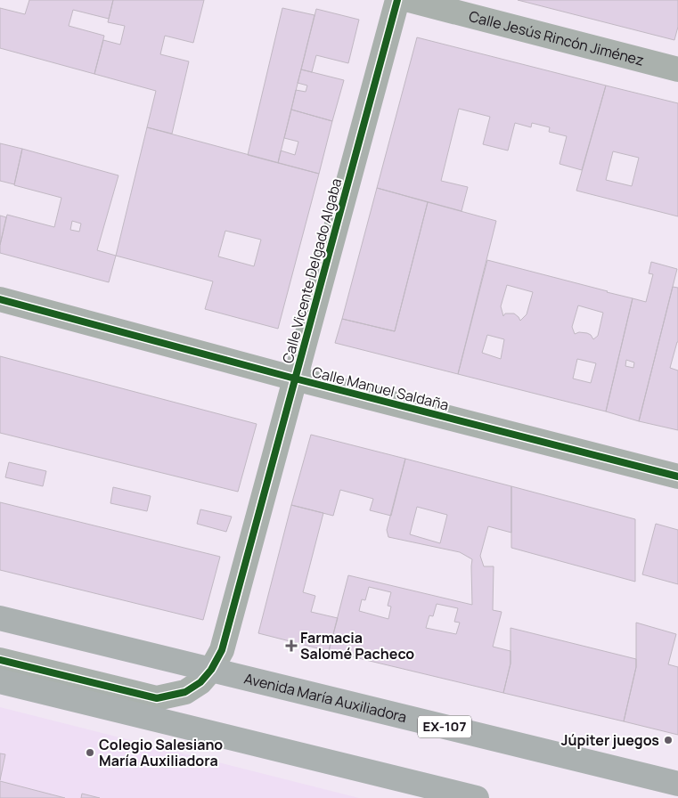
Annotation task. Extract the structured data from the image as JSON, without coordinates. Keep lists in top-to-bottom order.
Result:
{
  "streets": {
    "main road": ["Avenida María Auxiliadora", "EX-107"],
    "street": ["Calle Jesús Rincón Jiménez", "Calle Vicente Delgado Algaba", "Calle Manuel Saldaña"]
  },
  "crossings": [
    ["Calle Vicente Delgado Algaba", "Calle Manuel Saldaña"],
    ["Calle Vicente Delgado Algaba", "Avenida María Auxiliadora"]
  ],
  "places": {
    "health": ["Farmacia Salomé Pacheco"],
    "other": ["Júpiter juegos", "Colegio Salesiano María Auxiliadora"]
  }
}
